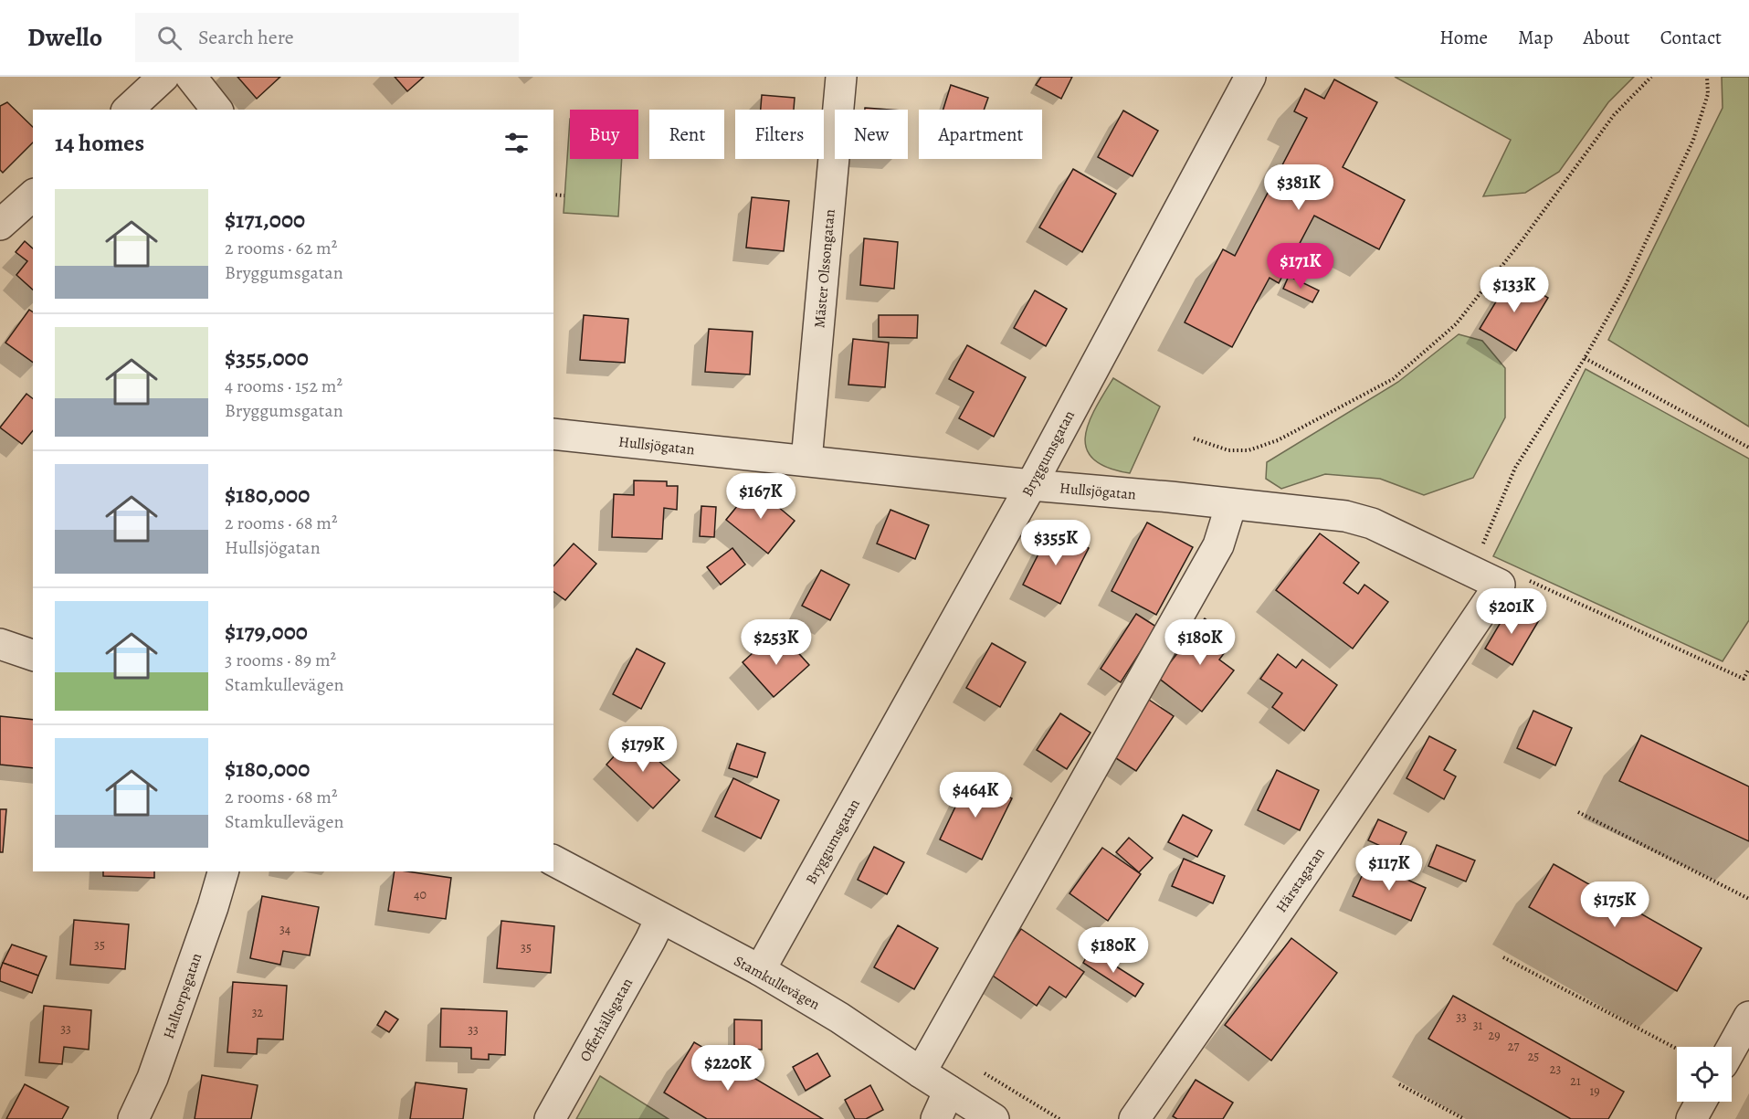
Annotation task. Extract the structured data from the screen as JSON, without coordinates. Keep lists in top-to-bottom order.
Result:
{
  "streets": {
    "street": [
      "Mäster Olssongatan",
      "Hullsjögatan",
      "Bryggumsgatan",
      "Härstagatan",
      "Stamkullevägen",
      "Halltorpsgatan",
      "Offerhällsgatan"
    ]
  },
  "crossings": [
    ["Mäster Olssongatan", "Hullsjögatan"],
    ["Hullsjögatan", "Bryggumsgatan"],
    ["Hullsjögatan", "Härstagatan"],
    ["Bryggumsgatan", "Stamkullevägen"],
    ["Stamkullevägen", "Offerhällsgatan"]
  ],
  "house_numbers": [
    "40",
    "34",
    "35",
    "35",
    "32",
    "33",
    "31",
    "33",
    "33",
    "29",
    "27",
    "25",
    "23",
    "21",
    "19"
  ],
  "page": {
    "header": "Dwello",
    "search": "Search here",
    "nav": [
      "Home",
      "Map",
      "About",
      "Contact"
    ],
    "chip": [
      "Buy",
      "Rent",
      "Filters",
      "New",
      "Apartment"
    ],
    "heading": "14 homes",
    "price": [
      "$381K",
      "$171K",
      "$133K",
      "$167K",
      "$355K",
      "$201K",
      "$253K",
      "$180K",
      "$179K",
      "$464K",
      "$117K",
      "$175K",
      "$180K",
      "$220K"
    ],
    "list": [
      {
        "name": "$171,000",
        "note": "2 rooms · 62 m² · Bryggumsgatan"
      },
      {
        "name": "$355,000",
        "note": "4 rooms · 152 m² · Bryggumsgatan"
      },
      {
        "name": "$180,000",
        "note": "2 rooms · 68 m² · Hullsjögatan"
      },
      {
        "name": "$179,000",
        "note": "3 rooms · 89 m² · Stamkullevägen"
      },
      {
        "name": "$180,000",
        "note": "2 rooms · 68 m² · Stamkullevägen"
      }
    ]
  }
}
